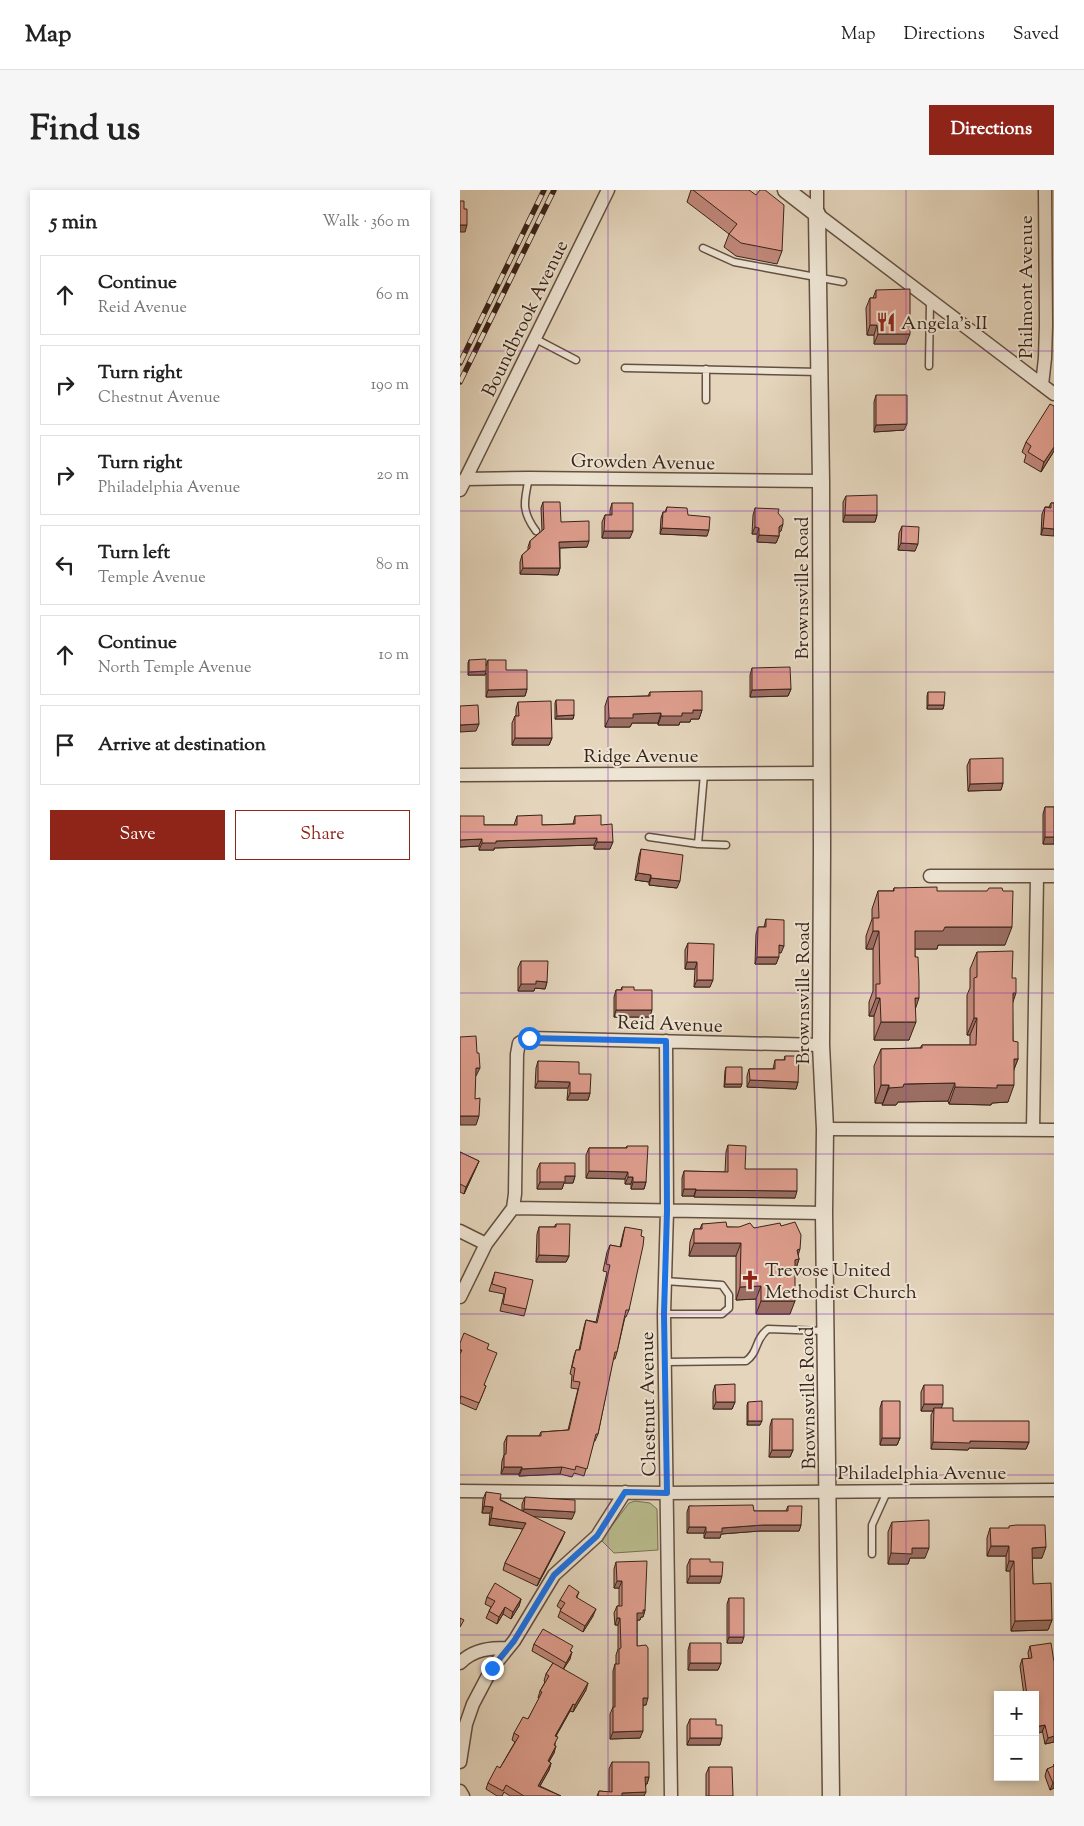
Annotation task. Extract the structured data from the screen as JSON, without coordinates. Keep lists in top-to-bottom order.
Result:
{
  "streets": {
    "street": [
      "Philmont Avenue",
      "Boundbrook Avenue",
      "Growden Avenue",
      "Brownsville Road",
      "Ridge Avenue",
      "Reid Avenue",
      "Chestnut Avenue",
      "Philadelphia Avenue"
    ]
  },
  "crossings": [
    ["Boundbrook Avenue", "Growden Avenue"],
    ["Growden Avenue", "Brownsville Road"],
    ["Brownsville Road", "Ridge Avenue"],
    ["Brownsville Road", "Reid Avenue"],
    ["Brownsville Road", "Philadelphia Avenue"],
    ["Reid Avenue", "Chestnut Avenue"],
    ["Chestnut Avenue", "Philadelphia Avenue"]
  ],
  "places": {
    "restaurant": ["Angela's II"],
    "church": ["Trevose United Methodist Church"]
  },
  "page": {
    "header": "Map",
    "nav": ["Map", "Directions", "Saved"],
    "title": "Find us",
    "buttons": [
      "Directions",
      ["Save", "Share"]
    ],
    "heading": ["5 min", "Walk · 360 m"],
    "list": [
      ["Continue", "Reid Avenue", "60 m"],
      ["Turn right", "Chestnut Avenue", "190 m"],
      ["Turn right", "Philadelphia Avenue", "20 m"],
      ["Turn left", "Temple Avenue", "80 m"],
      ["Continue", "North Temple Avenue", "10 m"],
      "Arrive at destination"
    ],
    "map_buttons": ["+", "−"]
  }
}
